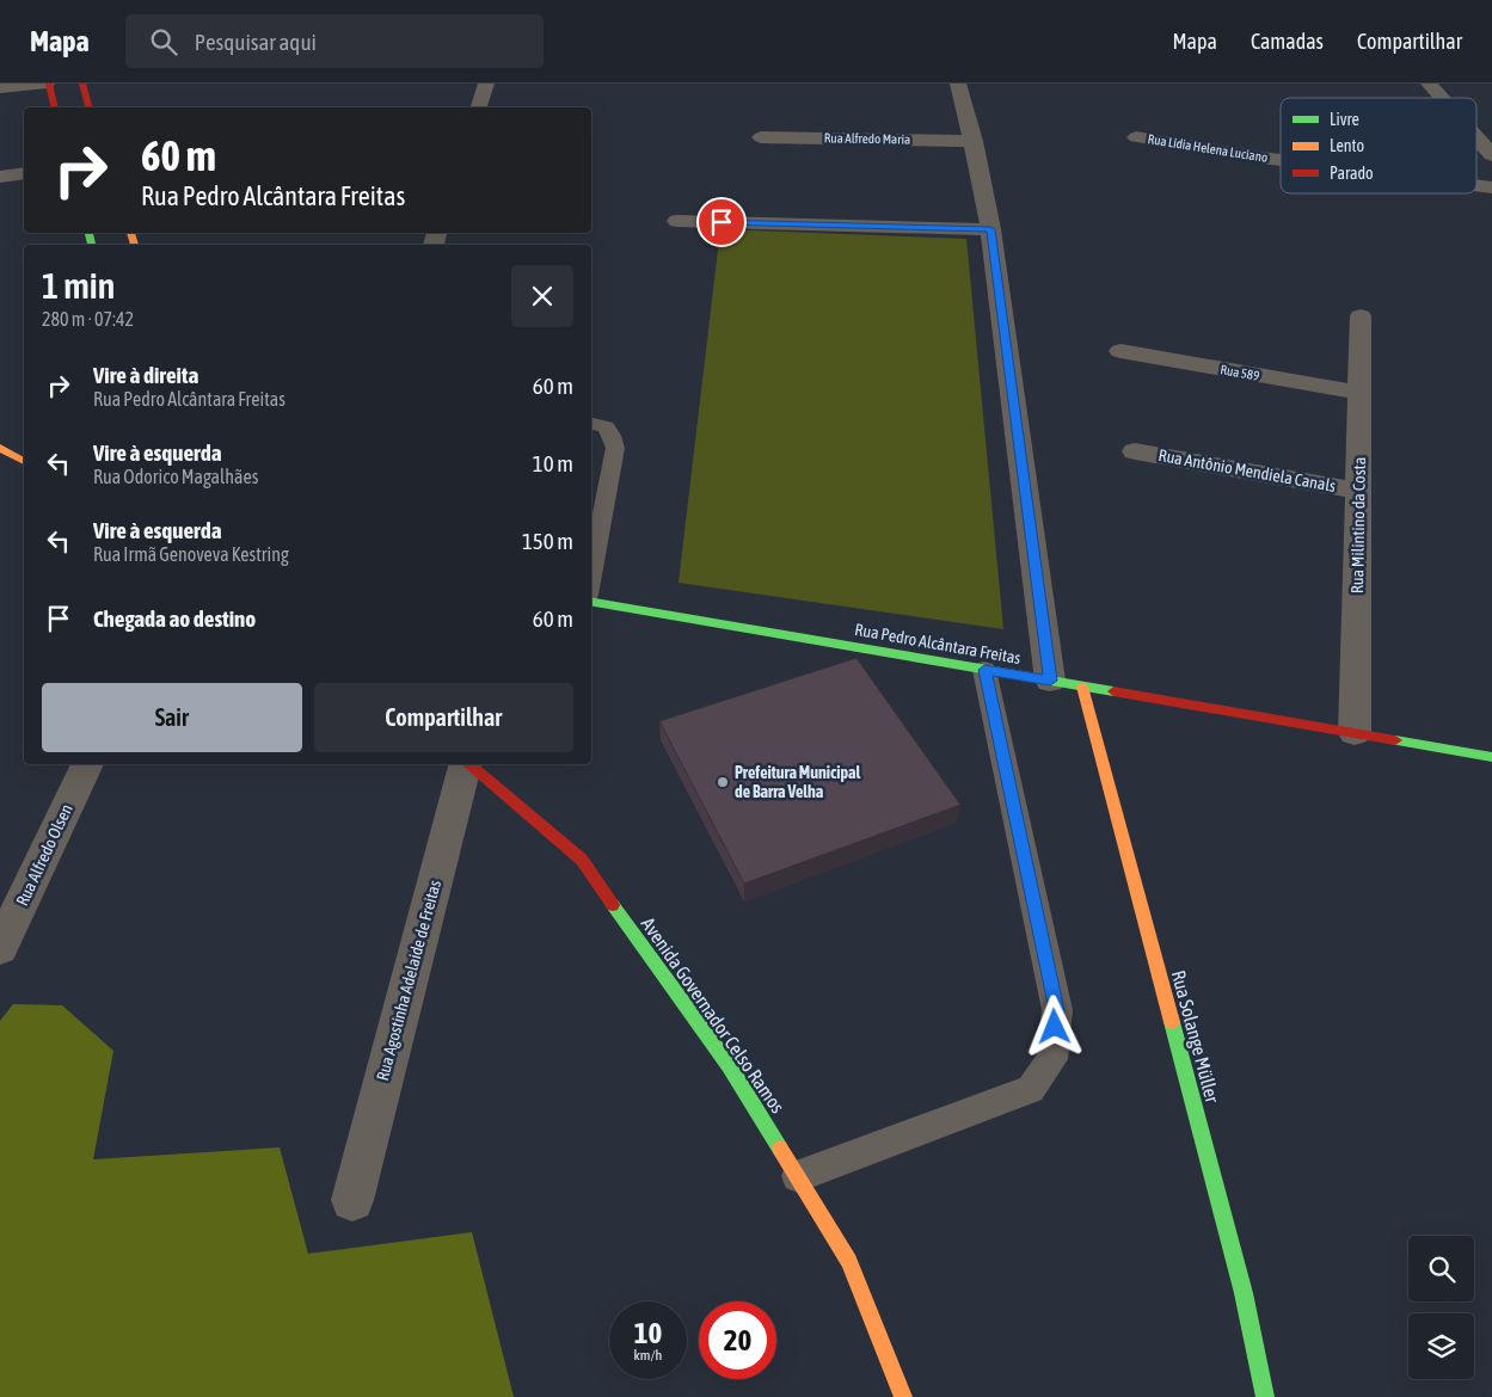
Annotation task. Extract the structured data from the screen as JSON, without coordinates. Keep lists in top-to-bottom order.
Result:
{
  "streets": {
    "street": [
      "Rua Alfredo Maria",
      "Rua Lídia Helena Luciano",
      "Rua 589",
      "Rua Antônio Mendiela Canals",
      "Rua Milintino da Costa",
      "Rua Pedro Alcântara Freitas",
      "Rua Alfredo Olsen",
      "Rua Agostinha Adelaide de Freitas",
      "Avenida Governador Celso Ramos",
      "Rua Solange Müller"
    ]
  },
  "crossings": [
    ["Rua 589", "Rua Milintino da Costa"],
    ["Rua Antônio Mendiela Canals", "Rua Milintino da Costa"],
    ["Rua Milintino da Costa", "Rua Pedro Alcântara Freitas"],
    ["Rua Pedro Alcântara Freitas", "Rua Solange Müller"]
  ],
  "places": ["Prefeitura Municipal de Barra Velha"],
  "legend": ["Livre", "Lento", "Parado"],
  "page": {
    "header": "Mapa",
    "search": "Pesquisar aqui",
    "nav": ["Mapa", "Camadas", "Compartilhar"],
    "turn": ["60 m", "Rua Pedro Alcântara Freitas"],
    "heading": ["1 min", "280 m · 07:42"],
    "list": [
      {
        "name": "Vire à direita",
        "note": "Rua Pedro Alcântara Freitas",
        "value": "60 m"
      },
      {
        "name": "Vire à esquerda",
        "note": "Rua Odorico Magalhães",
        "value": "10 m"
      },
      {
        "name": "Vire à esquerda",
        "note": "Rua Irmã Genoveva Kestring",
        "value": "150 m"
      },
      {
        "name": "Chegada ao destino",
        "value": "60 m"
      }
    ],
    "buttons": ["Sair", "Compartilhar"],
    "speed": "10 km/h",
    "limit": "20"
  }
}
